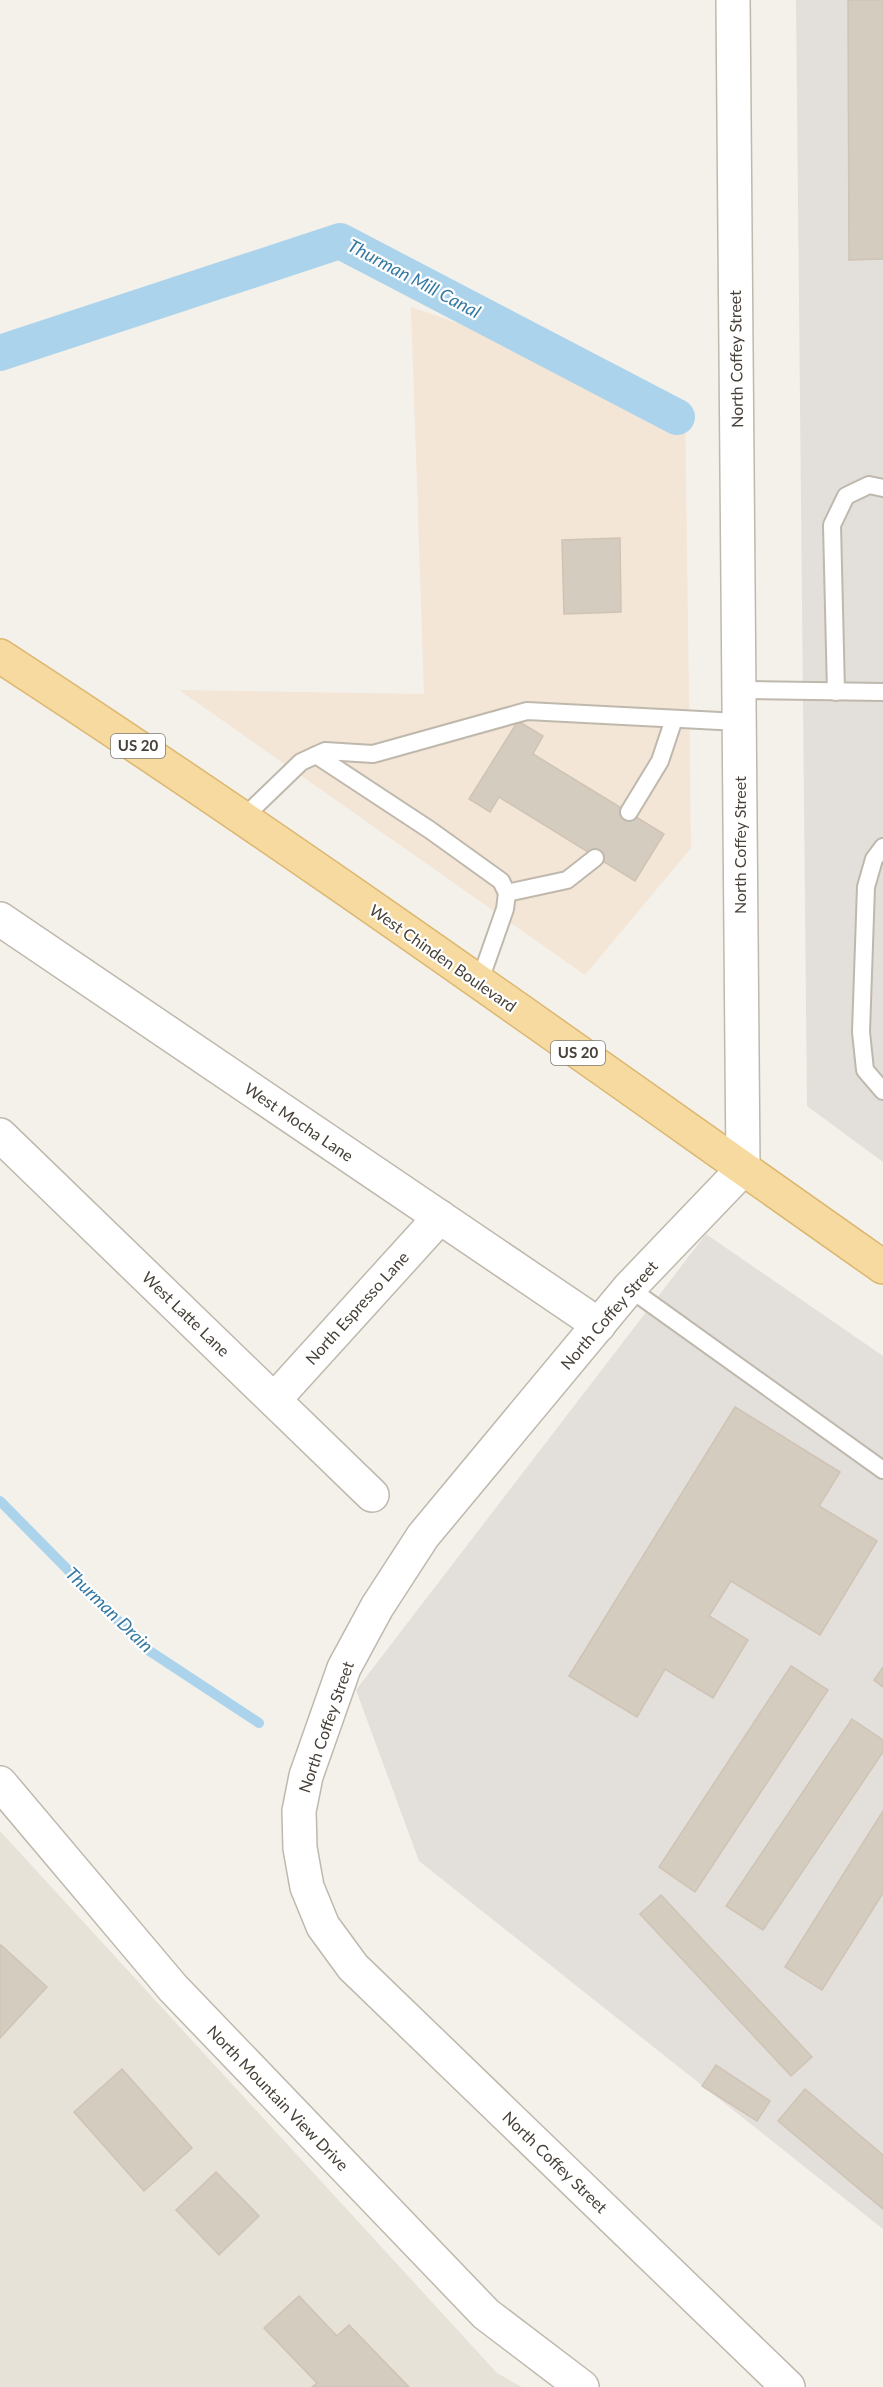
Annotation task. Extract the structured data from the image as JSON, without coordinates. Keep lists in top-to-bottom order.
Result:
{
  "streets": {
    "main road": ["US 20", "West Chinden Boulevard"],
    "street": [
      "North Coffey Street",
      "West Mocha Lane",
      "North Espresso Lane",
      "West Latte Lane",
      "North Mountain View Drive"
    ]
  },
  "crossings": [
    ["North Coffey Street", "West Chinden Boulevard"],
    ["North Coffey Street", "West Mocha Lane"],
    ["West Mocha Lane", "North Espresso Lane"],
    ["North Espresso Lane", "West Latte Lane"]
  ],
  "water": ["Thurman Mill Canal", "Thurman Drain"]
}
